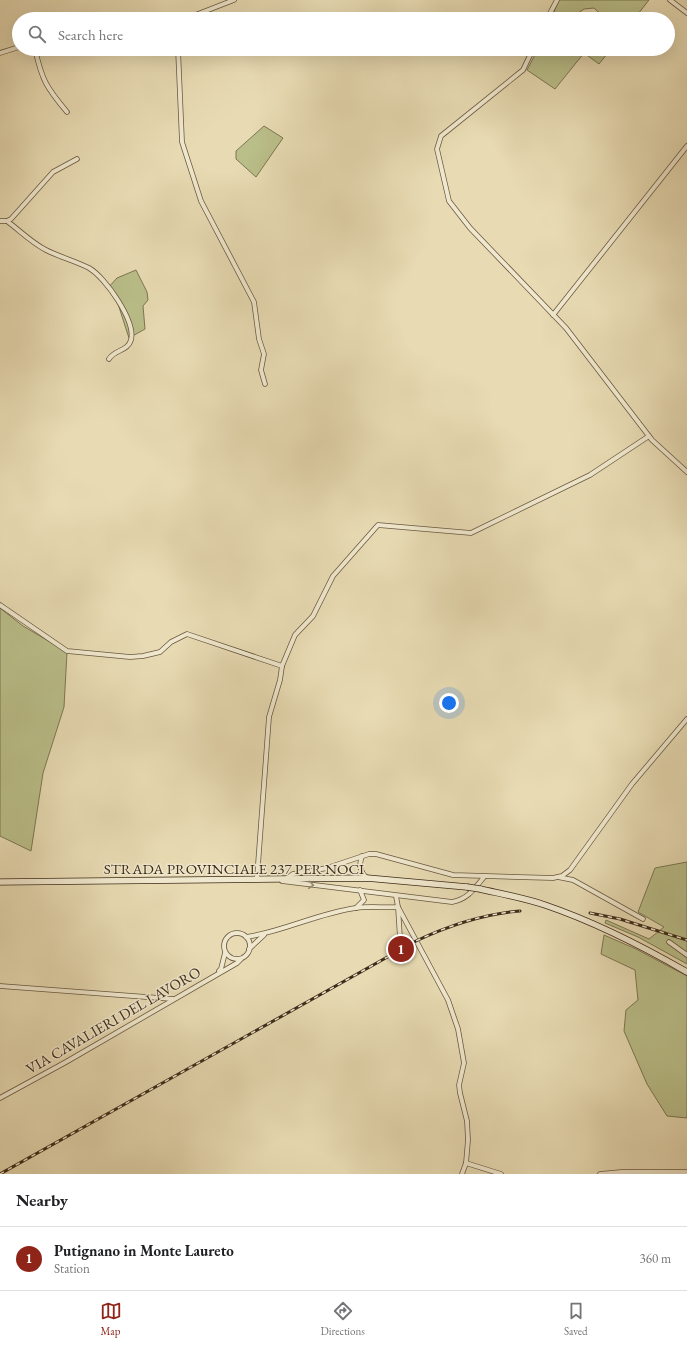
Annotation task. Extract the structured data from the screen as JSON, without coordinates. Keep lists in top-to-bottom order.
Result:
{
  "streets": {
    "main road": ["STRADA PROVINCIALE 237 PER NOCI"],
    "street": ["VIA CAVALIERI DEL LAVORO"]
  },
  "page": {
    "search": "Search here",
    "pins": "1",
    "heading": "Nearby",
    "list": [
      {
        "mark": "1",
        "name": "Putignano in Monte Laureto",
        "note": "Station",
        "value": "360 m"
      }
    ],
    "nav": ["Map", "Directions", "Saved"]
  }
}
